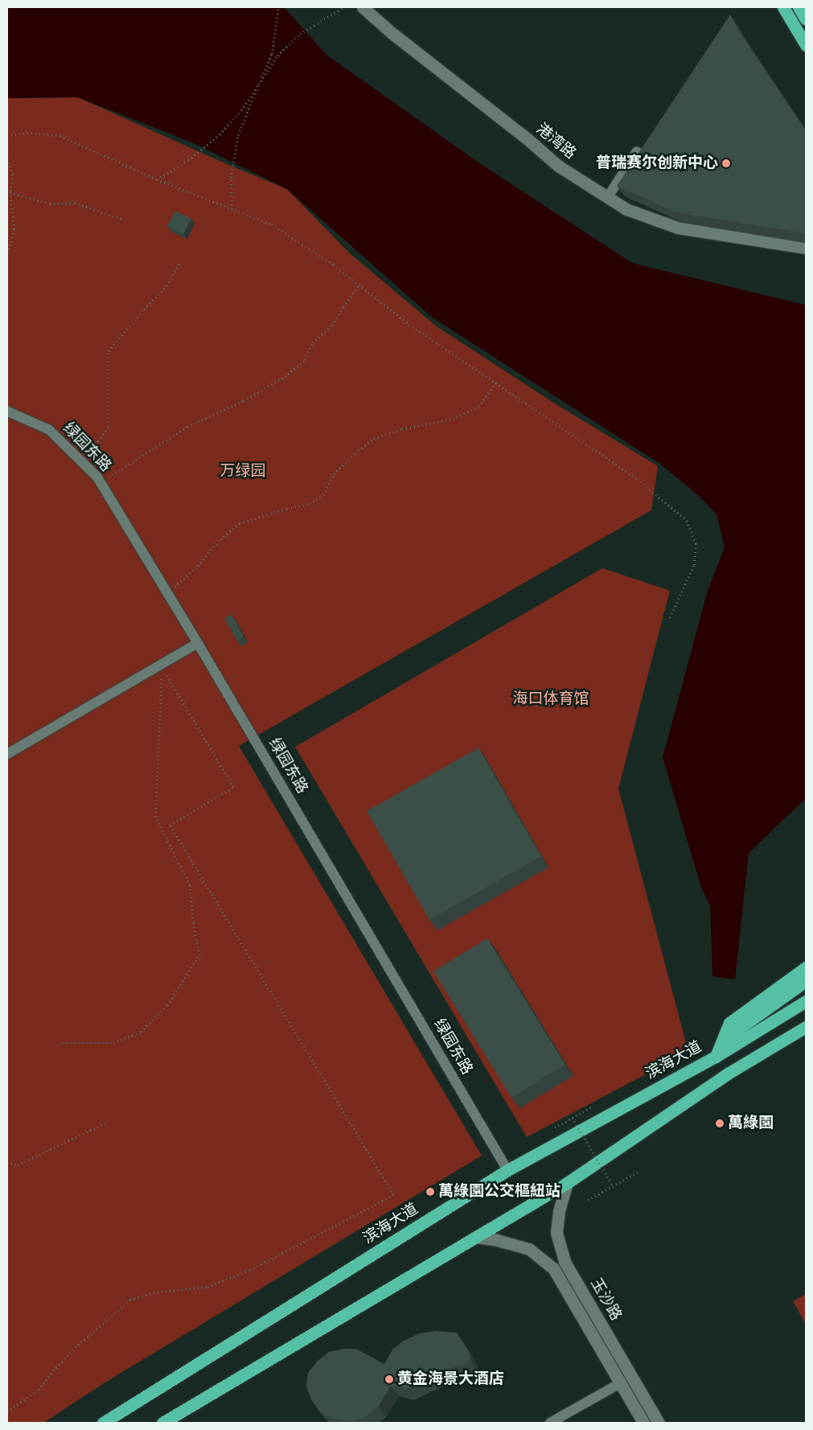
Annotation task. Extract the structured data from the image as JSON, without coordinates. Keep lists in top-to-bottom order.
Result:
{
  "streets": {
    "highway": ["滨海大道"],
    "main road": ["港湾路", "玉沙路"],
    "street": ["绿园东路"]
  },
  "crossings": [
    ["绿园东路", "滨海大道"]
  ],
  "parks": ["万绿园", "海口体育馆"],
  "places": [
    "普瑞赛尔创新中心",
    "萬綠園",
    "萬綠園公交樞紐站",
    "黄金海景大酒店"
  ]
}
